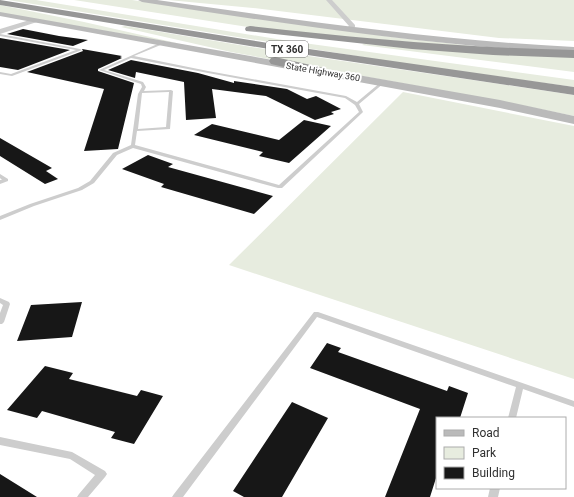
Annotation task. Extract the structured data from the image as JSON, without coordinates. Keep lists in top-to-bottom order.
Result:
{
  "streets": {
    "highway": ["TX 360"],
    "main road": ["State Highway 360"]
  },
  "legend": ["Road", "Park", "Building"]
}
